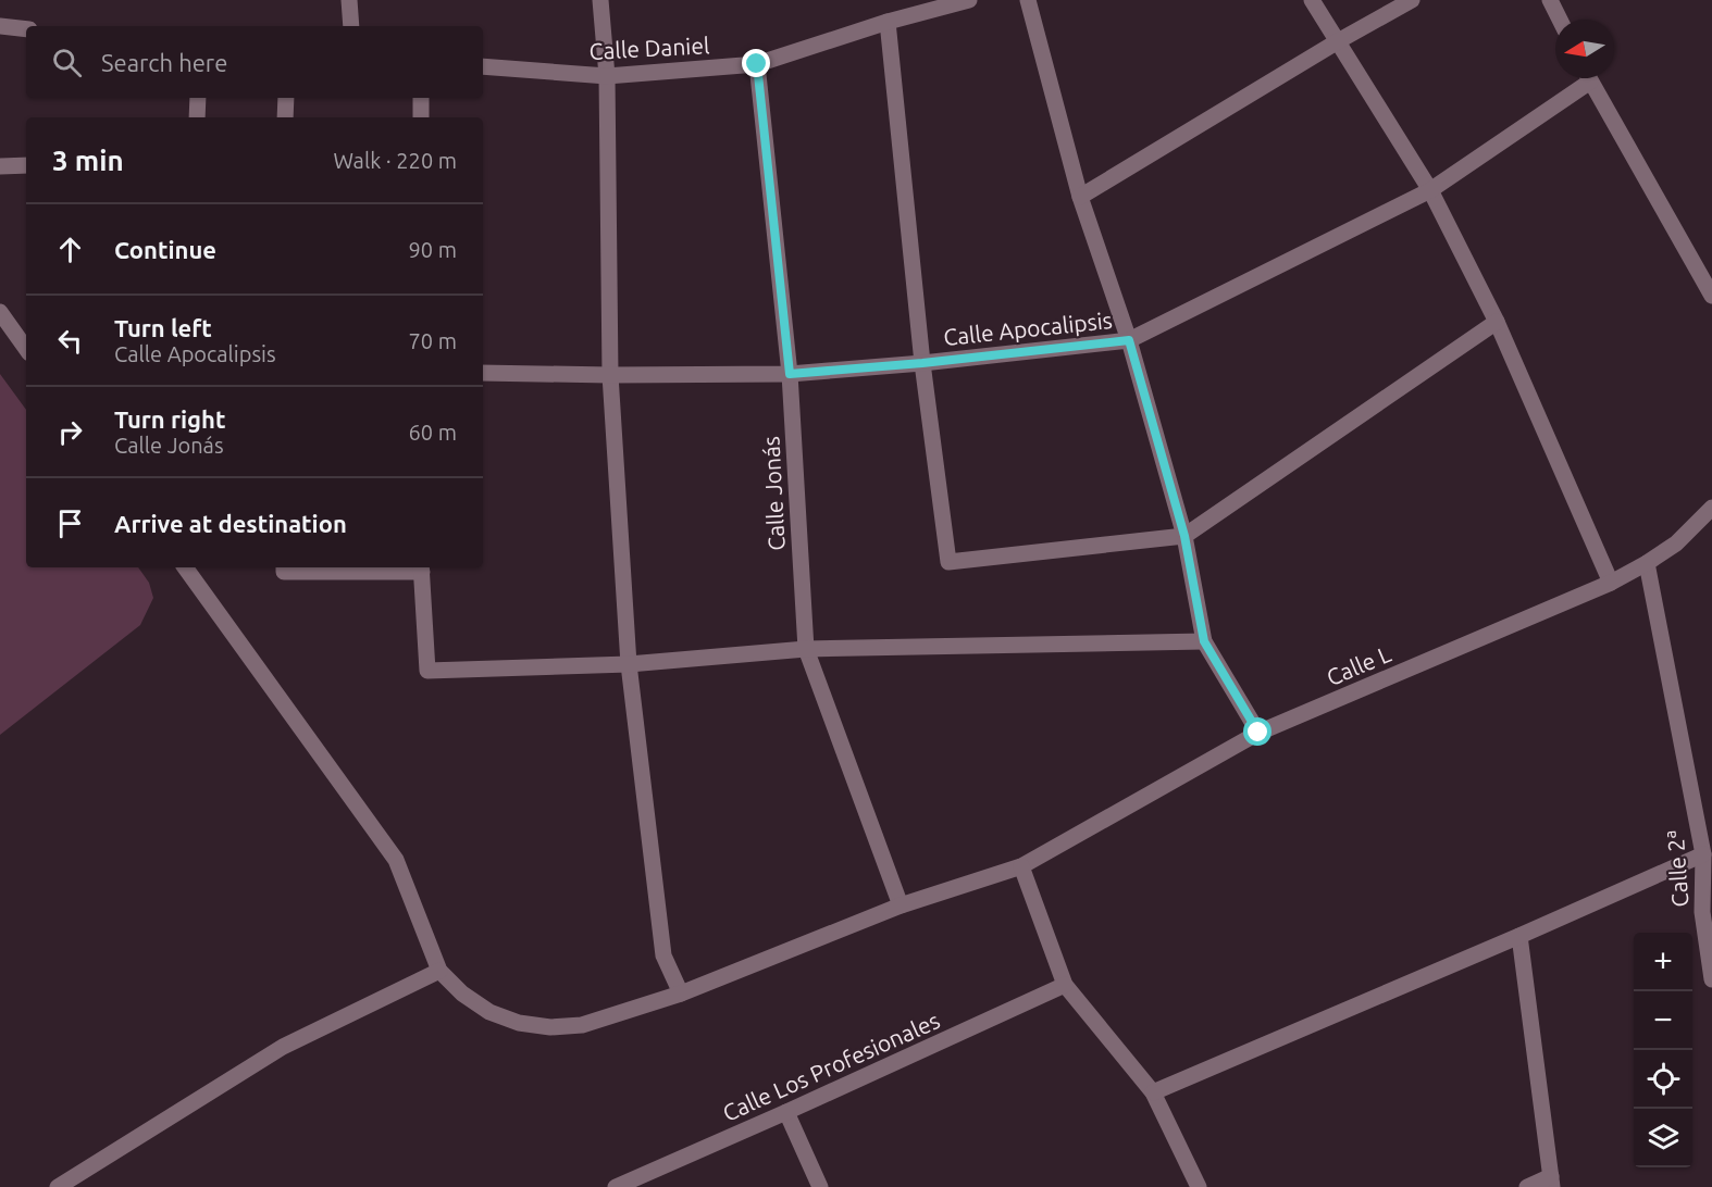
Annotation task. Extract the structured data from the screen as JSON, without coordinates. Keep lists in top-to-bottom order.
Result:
{
  "streets": {
    "street": [
      "Calle Daniel",
      "Calle Apocalipsis",
      "Calle Jonás",
      "Calle L",
      "Calle 2ª",
      "Calle Los Profesionales"
    ]
  },
  "crossings": [
    ["Calle Daniel", "Calle Jonás"],
    ["Calle Apocalipsis", "Calle Jonás"],
    ["Calle Jonás", "Calle L"],
    ["Calle L", "Calle 2ª"]
  ],
  "north": "left",
  "page": {
    "search": "Search here",
    "heading": ["3 min", "Walk · 220 m"],
    "list": [
      ["Continue", "90 m"],
      ["Turn left", "Calle Apocalipsis", "70 m"],
      ["Turn right", "Calle Jonás", "60 m"],
      "Arrive at destination"
    ],
    "map_buttons": ["+", "−"]
  }
}
